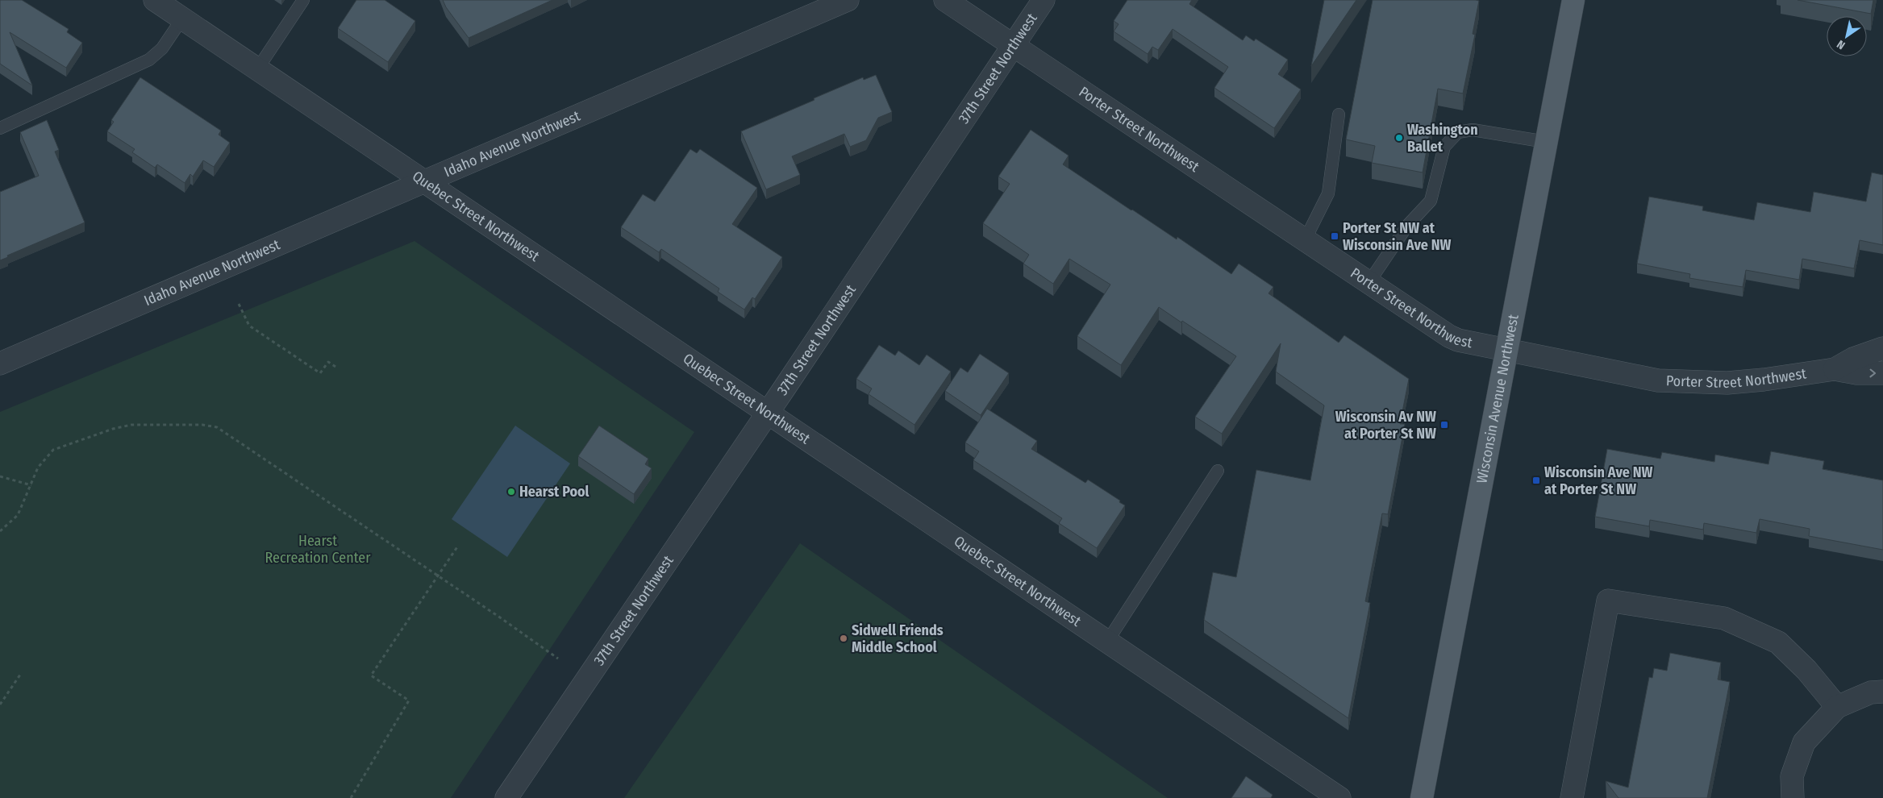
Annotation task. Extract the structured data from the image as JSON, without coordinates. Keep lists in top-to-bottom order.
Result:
{
  "streets": {
    "main road": ["Wisconsin Avenue Northwest"],
    "street": [
      "37th Street Northwest",
      "Porter Street Northwest",
      "Idaho Avenue Northwest",
      "Quebec Street Northwest"
    ]
  },
  "crossings": [
    ["37th Street Northwest", "Porter Street Northwest"],
    ["37th Street Northwest", "Quebec Street Northwest"],
    ["Porter Street Northwest", "Wisconsin Avenue Northwest"],
    ["Idaho Avenue Northwest", "Quebec Street Northwest"]
  ],
  "parks": ["Hearst Recreation Center"],
  "places": {
    "other": ["Washington Ballet", "Hearst Pool", "Sidwell Friends Middle School"],
    "transit": ["Porter St NW at Wisconsin Ave NW", "Wisconsin Av NW at Porter St NW", "Wisconsin Ave NW at Porter St NW"]
  },
  "north": "bottom left"
}
